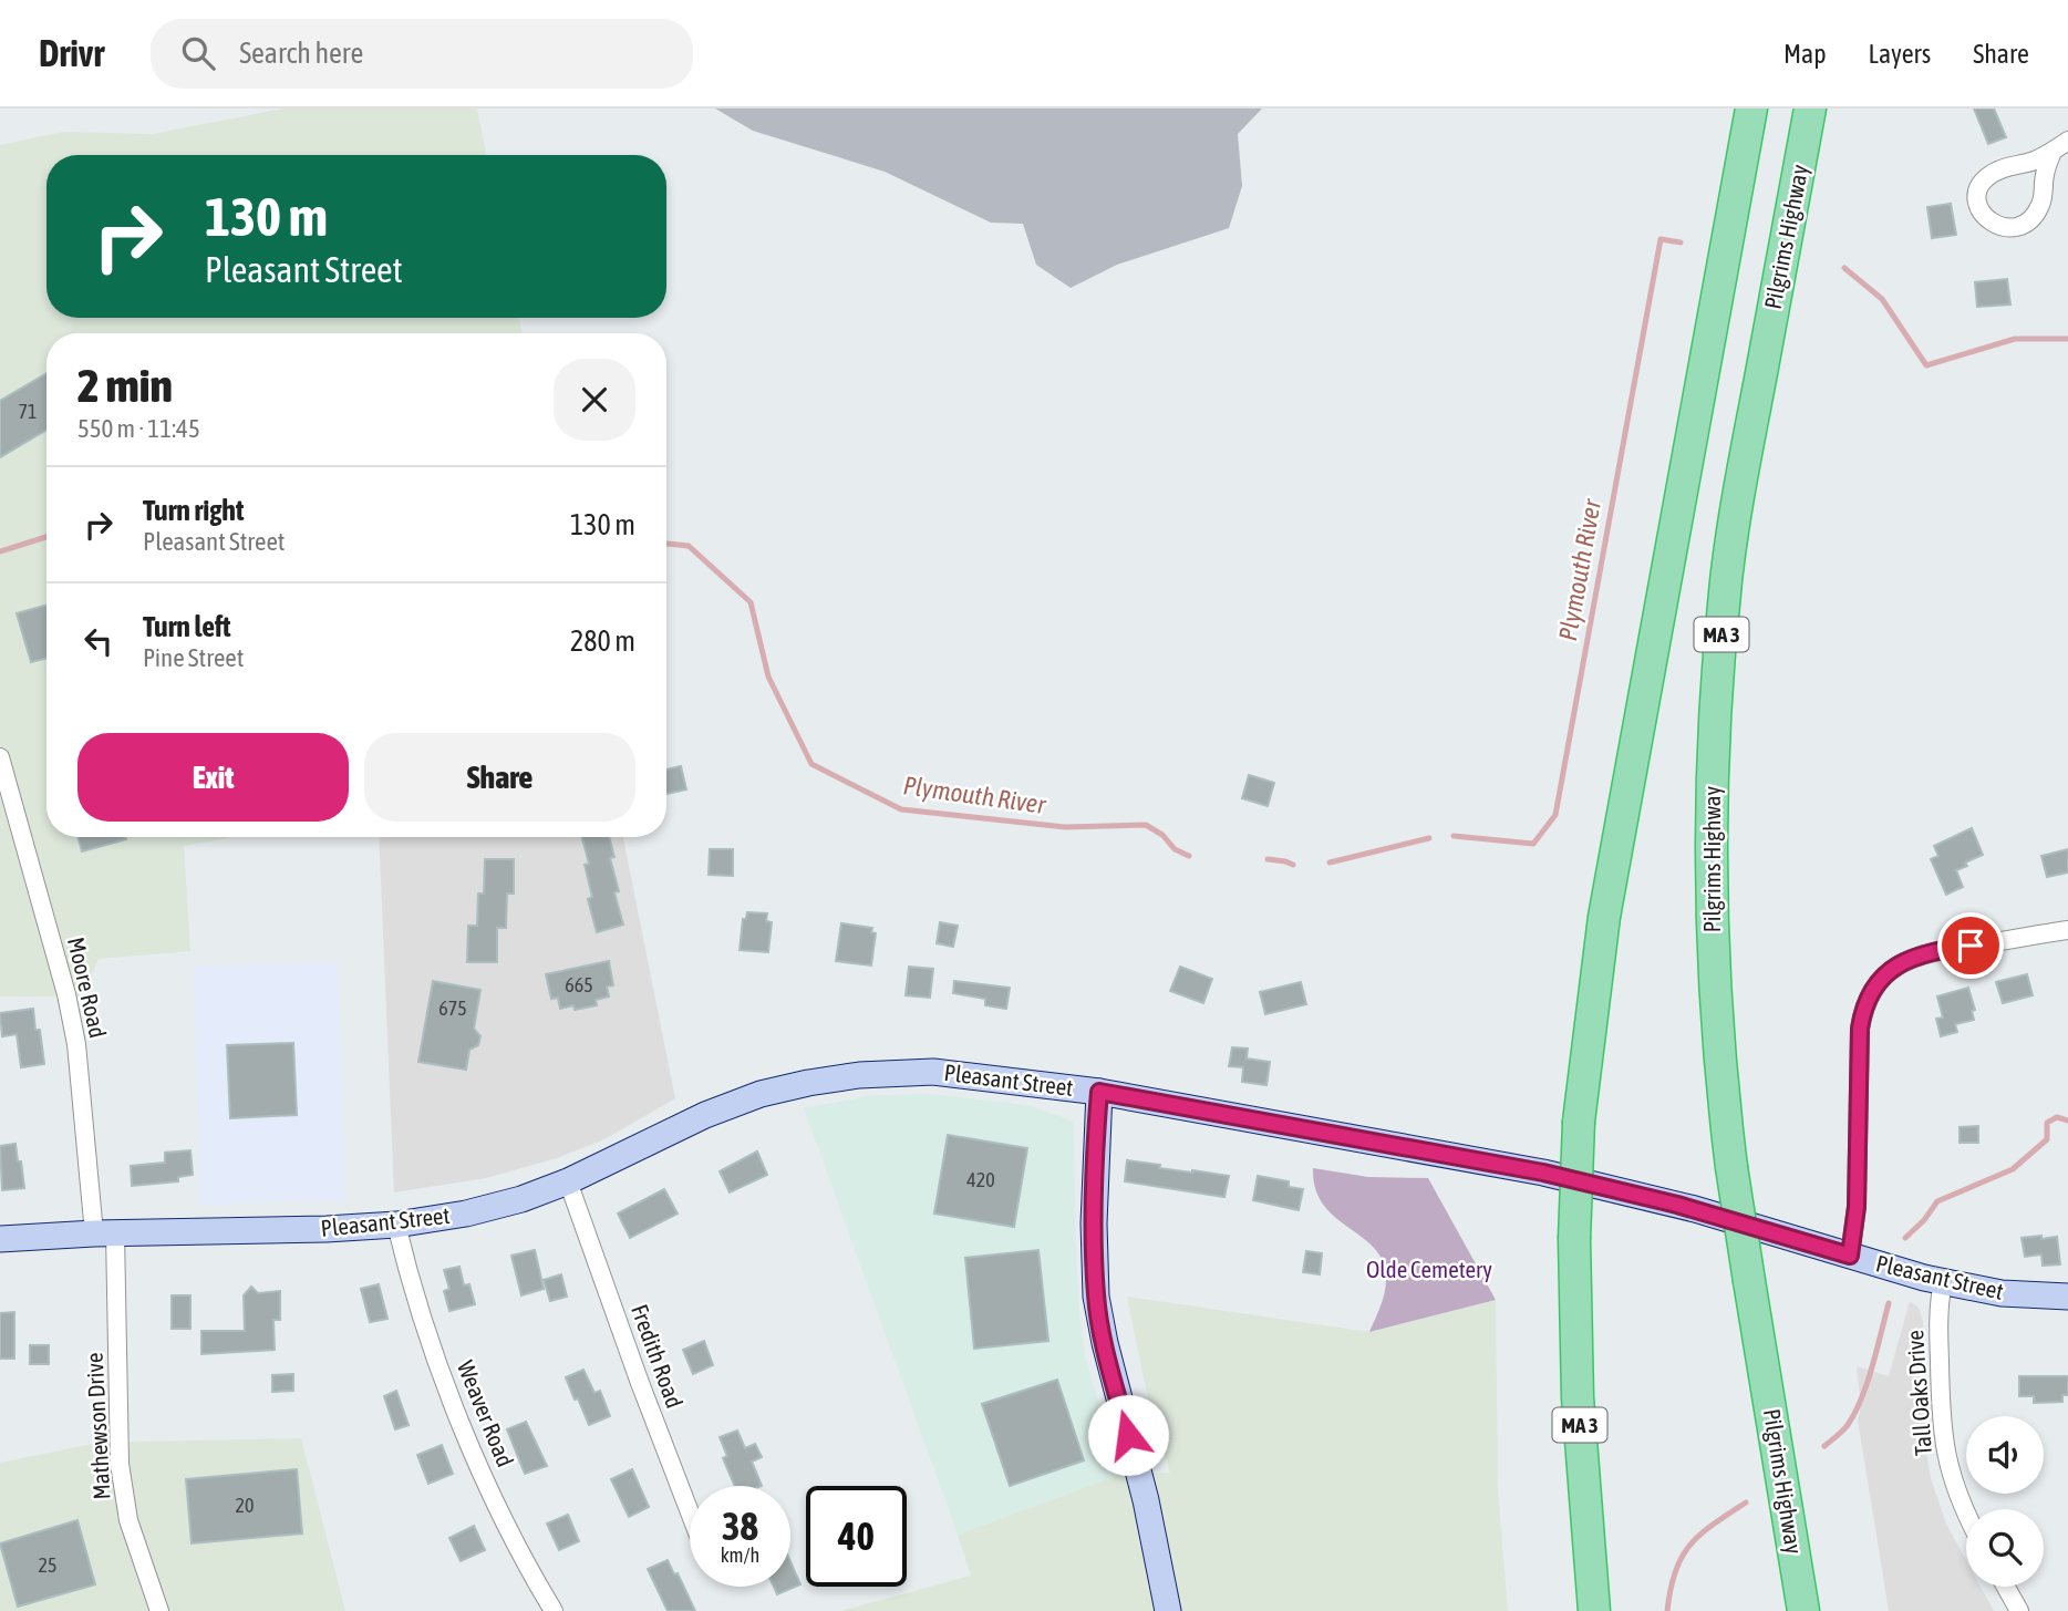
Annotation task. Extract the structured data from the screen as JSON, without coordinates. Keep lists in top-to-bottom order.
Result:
{
  "streets": {
    "highway": ["Pilgrims Highway", "MA 3"],
    "main road": ["Pleasant Street"],
    "street": [
      "Moore Road",
      "Fredith Road",
      "Tall Oaks Drive",
      "Weaver Road",
      "Mathewson Drive"
    ]
  },
  "crossings": [
    ["Moore Road", "Pleasant Street"],
    ["Moore Road", "Mathewson Drive"],
    ["Pleasant Street", "Fredith Road"],
    ["Pleasant Street", "Tall Oaks Drive"],
    ["Pleasant Street", "Weaver Road"],
    ["Pleasant Street", "Mathewson Drive"]
  ],
  "water": ["Plymouth River"],
  "parks": ["Olde Cemetery"],
  "house_numbers": [
    "71",
    "665",
    "675",
    "420",
    "20",
    "25"
  ],
  "page": {
    "header": "Drivr",
    "search": "Search here",
    "nav": ["Map", "Layers", "Share"],
    "turn": ["130 m", "Pleasant Street"],
    "heading": ["2 min", "550 m · 11:45"],
    "list": [
      {
        "name": "Turn right",
        "note": "Pleasant Street",
        "value": "130 m"
      },
      {
        "name": "Turn left",
        "note": "Pine Street",
        "value": "280 m"
      }
    ],
    "buttons": ["Exit", "Share"],
    "speed": "38 km/h",
    "limit": "40"
  }
}
